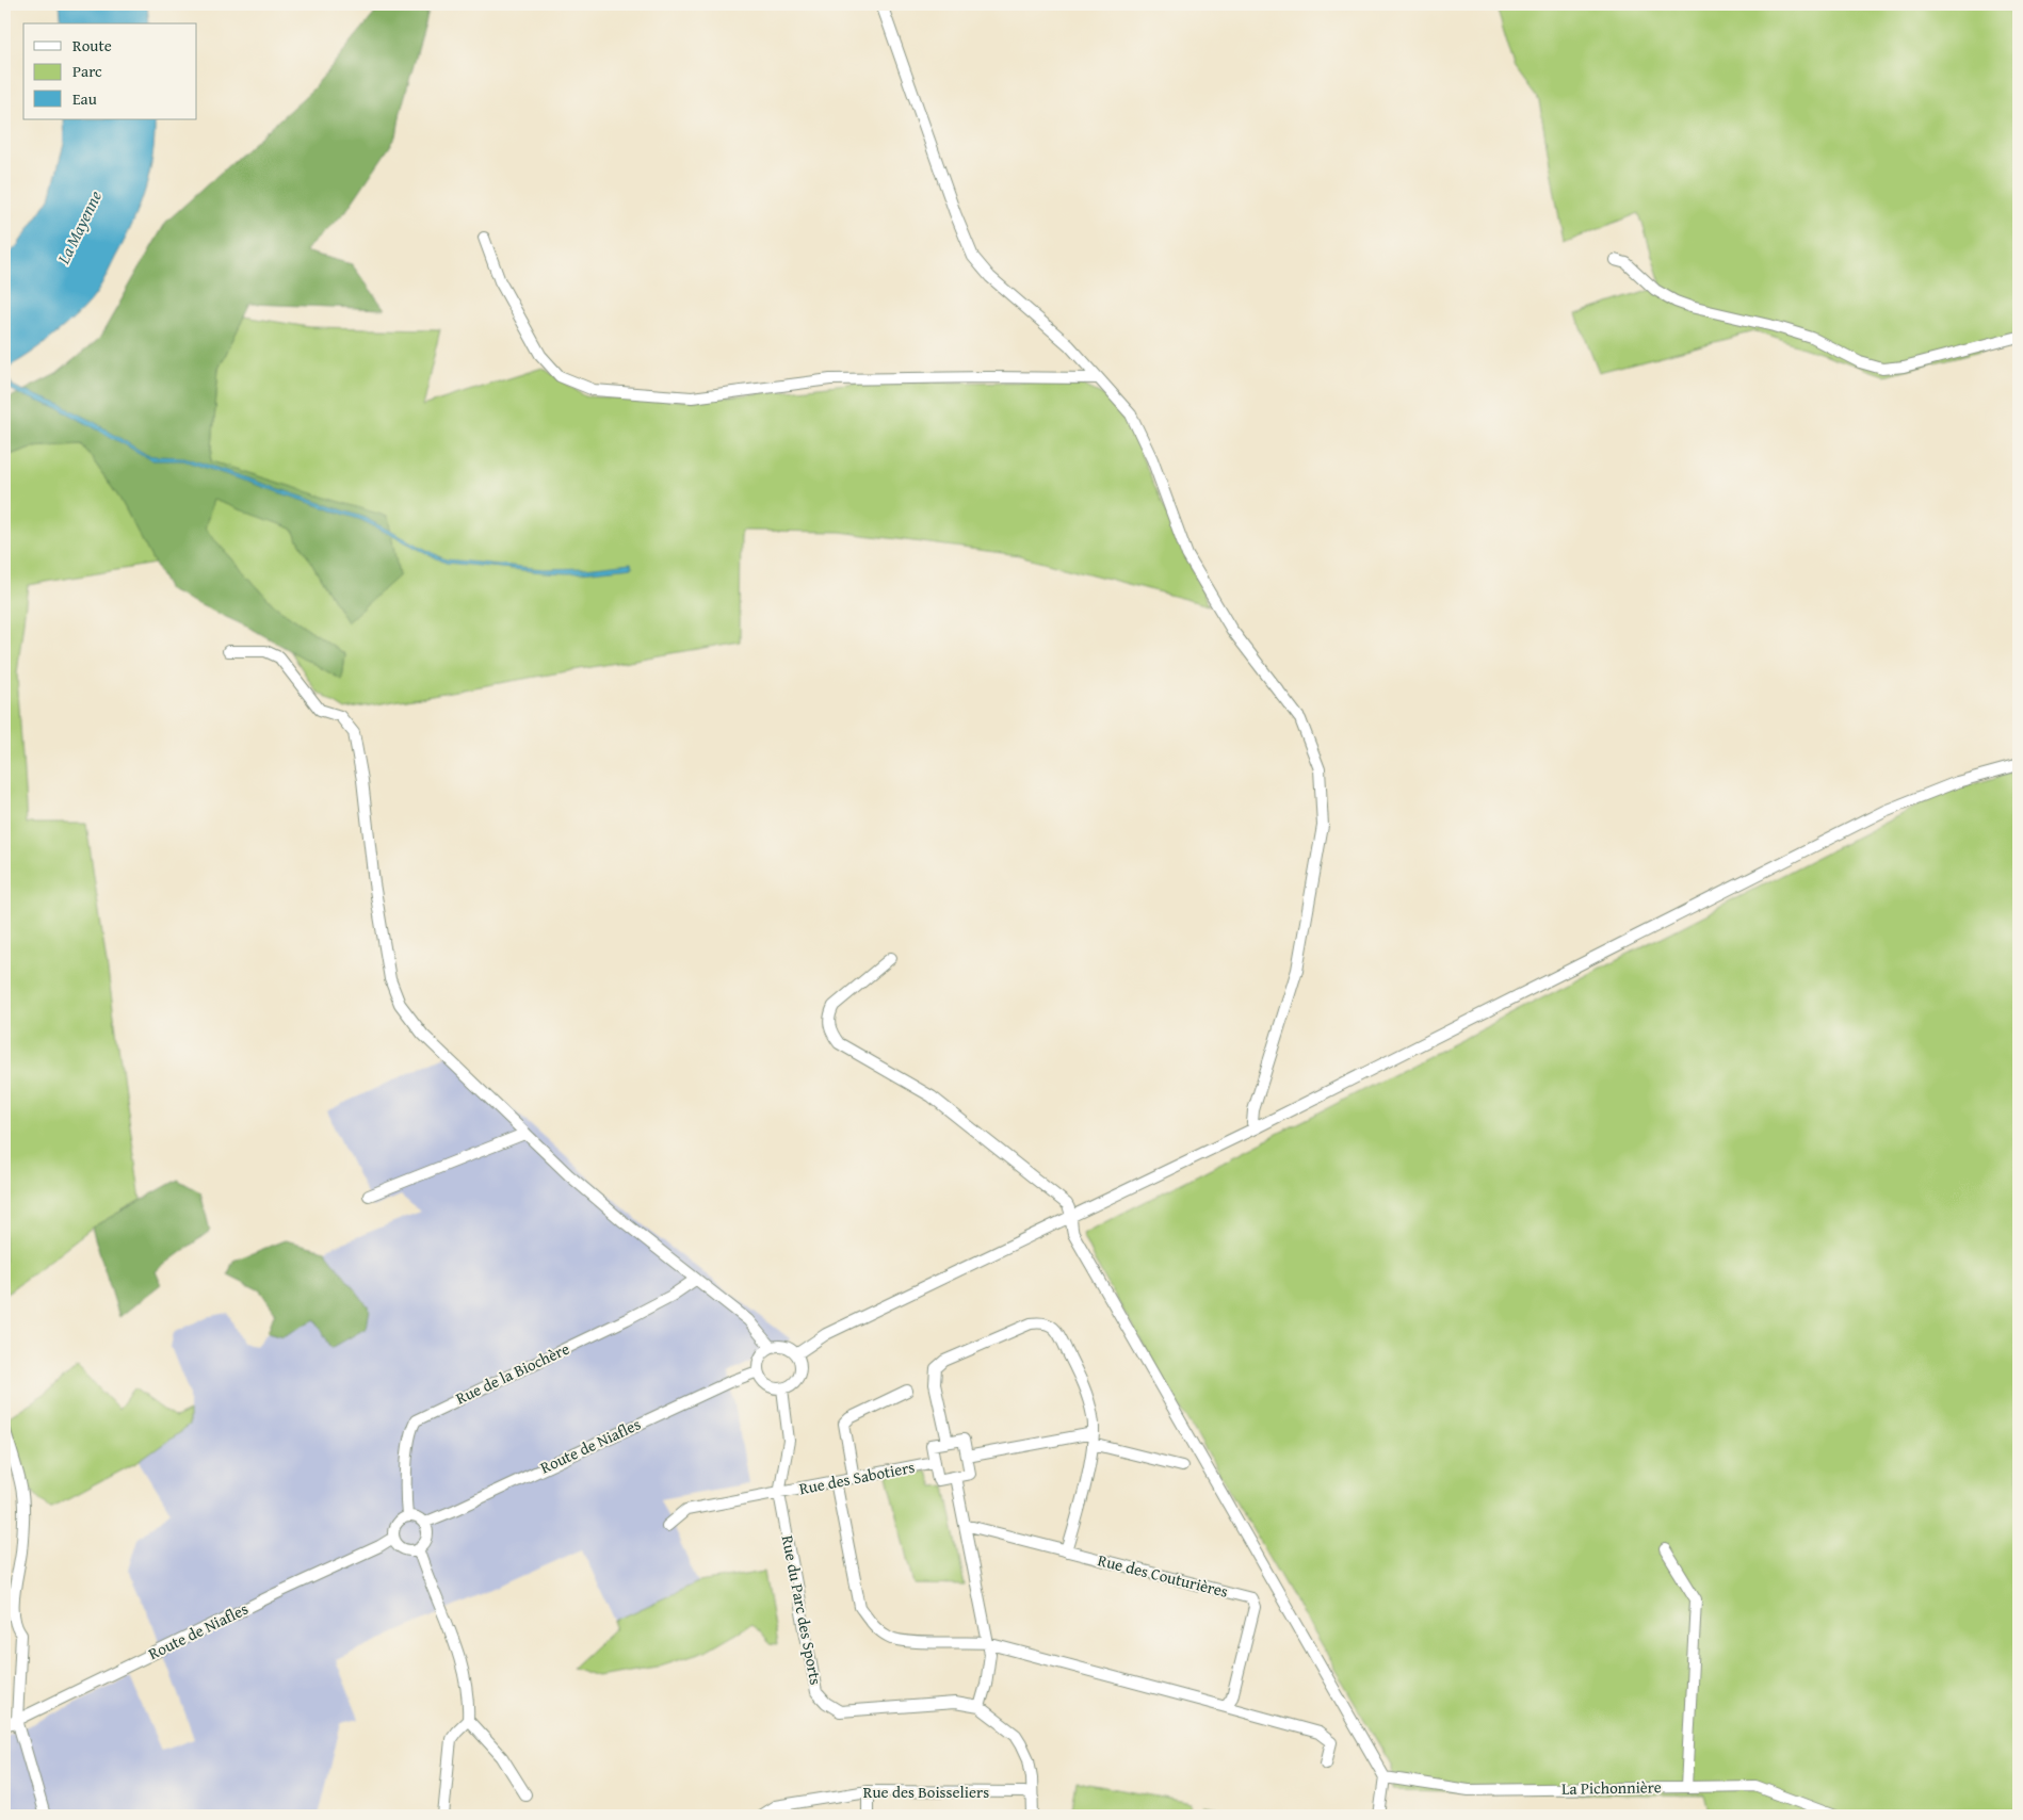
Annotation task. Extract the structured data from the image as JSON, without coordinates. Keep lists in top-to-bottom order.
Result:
{
  "streets": {
    "street": [
      "Rue de la Biochère",
      "Route de Niafles",
      "Rue des Sabotiers",
      "Rue des Couturières",
      "Rue du Parc des Sports",
      "La Pichonnière",
      "Rue des Boisseliers"
    ]
  },
  "crossings": [
    ["Rue de la Biochère", "Route de Niafles"],
    ["Route de Niafles", "Rue du Parc des Sports"],
    ["Rue des Sabotiers", "Rue du Parc des Sports"],
    ["Rue du Parc des Sports", "Rue des Boisseliers"]
  ],
  "water": ["La Mayenne"],
  "legend": ["Route", "Parc", "Eau"]
}
